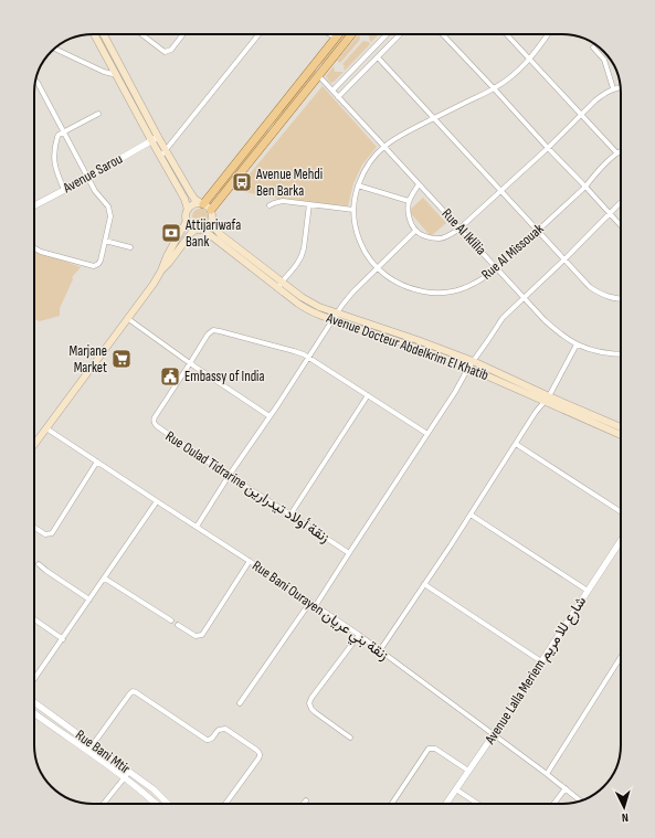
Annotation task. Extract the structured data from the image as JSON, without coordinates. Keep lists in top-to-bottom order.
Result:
{
  "streets": {
    "main road": ["Avenue Docteur Abdelkrim El Khatib"],
    "street": [
      "Avenue Sarou",
      "Rue Al Iklilia",
      "Rue Al Missouak",
      "Rue Oulad Tidrarine زنقة أولاد تيدرارين",
      "Rue Bani Ourayen زنقة بني عريان",
      "Avenue Lalla Meriem شارع للا مريم",
      "Rue Bani Mtir"
    ]
  },
  "crossings": [
    ["Rue Al Iklilia", "Rue Al Missouak"],
    ["Rue Bani Ourayen زنقة بني عريان", "Avenue Lalla Meriem شارع للا مريم"]
  ],
  "places": {
    "bus stop": ["Avenue Mehdi Ben Barka"],
    "bank": ["Attijariwafa Bank"],
    "supermarket": ["Marjane Market"],
    "public building": ["Embassy of India"]
  },
  "north": "bottom"
}
